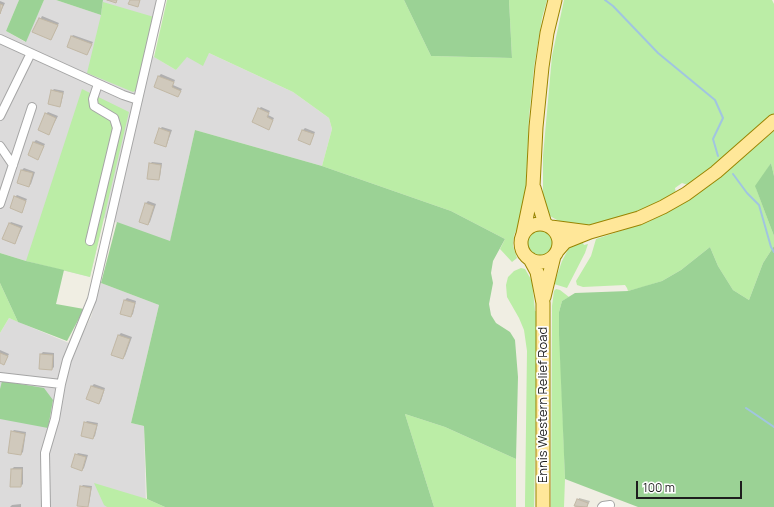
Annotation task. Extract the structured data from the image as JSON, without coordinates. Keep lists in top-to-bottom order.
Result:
{
  "streets": {
    "main road": ["Ennis Western Relief Road"]
  },
  "scale_bar": "100 m"
}
